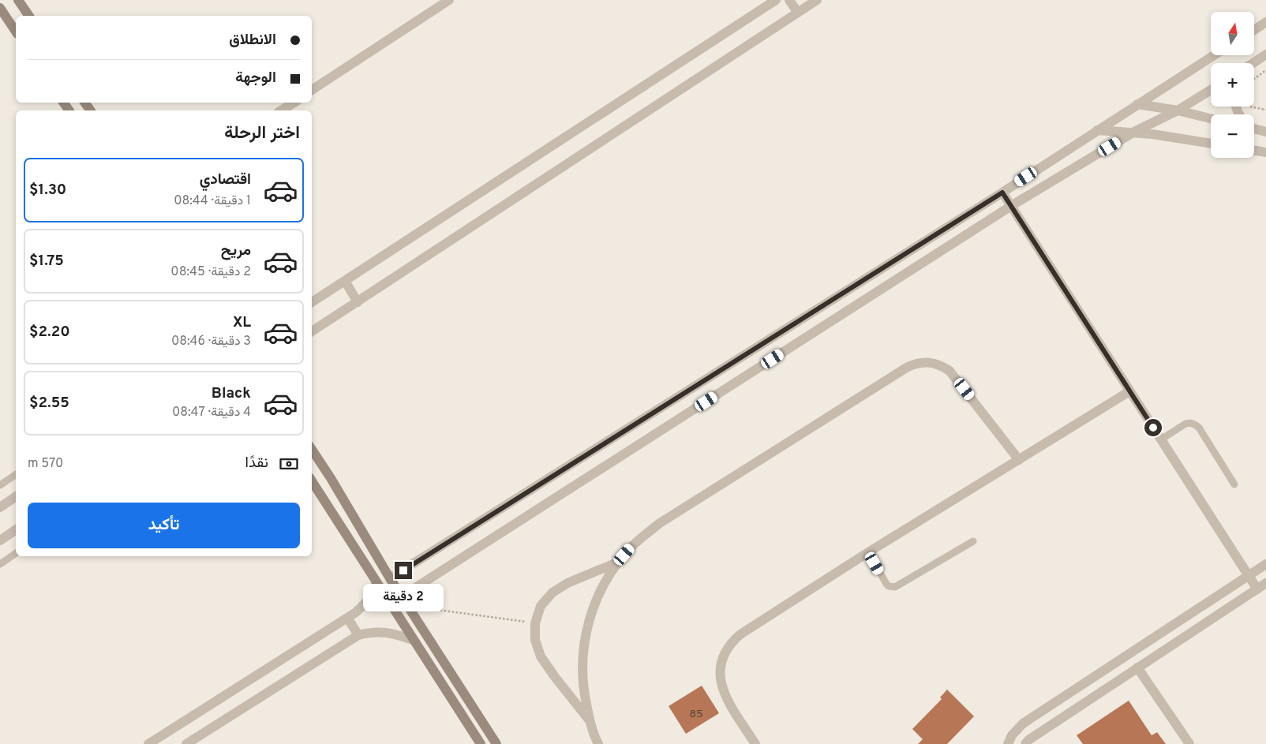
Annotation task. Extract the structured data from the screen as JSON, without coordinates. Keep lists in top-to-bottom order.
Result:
{
  "house_numbers": ["85"],
  "north": "top",
  "page": {
    "map_buttons": ["+", "−"],
    "banner": ["الانطلاق", "الوجهة"],
    "heading": "اختر الرحلة",
    "list": [
      {
        "name": "اقتصادي",
        "note": "1 دقيقة · 08:44",
        "value": "$1.30"
      },
      {
        "name": "مريح",
        "note": "2 دقيقة · 08:45",
        "value": "$1.75"
      },
      {
        "name": "XL",
        "note": "3 دقيقة · 08:46",
        "value": "$2.20"
      },
      {
        "name": "Black",
        "note": "4 دقيقة · 08:47",
        "value": "$2.55"
      }
    ],
    "pay": ["نقدًا", "570 m"],
    "buttons": "تأكيد",
    "bubble": "2 دقيقة"
  }
}
